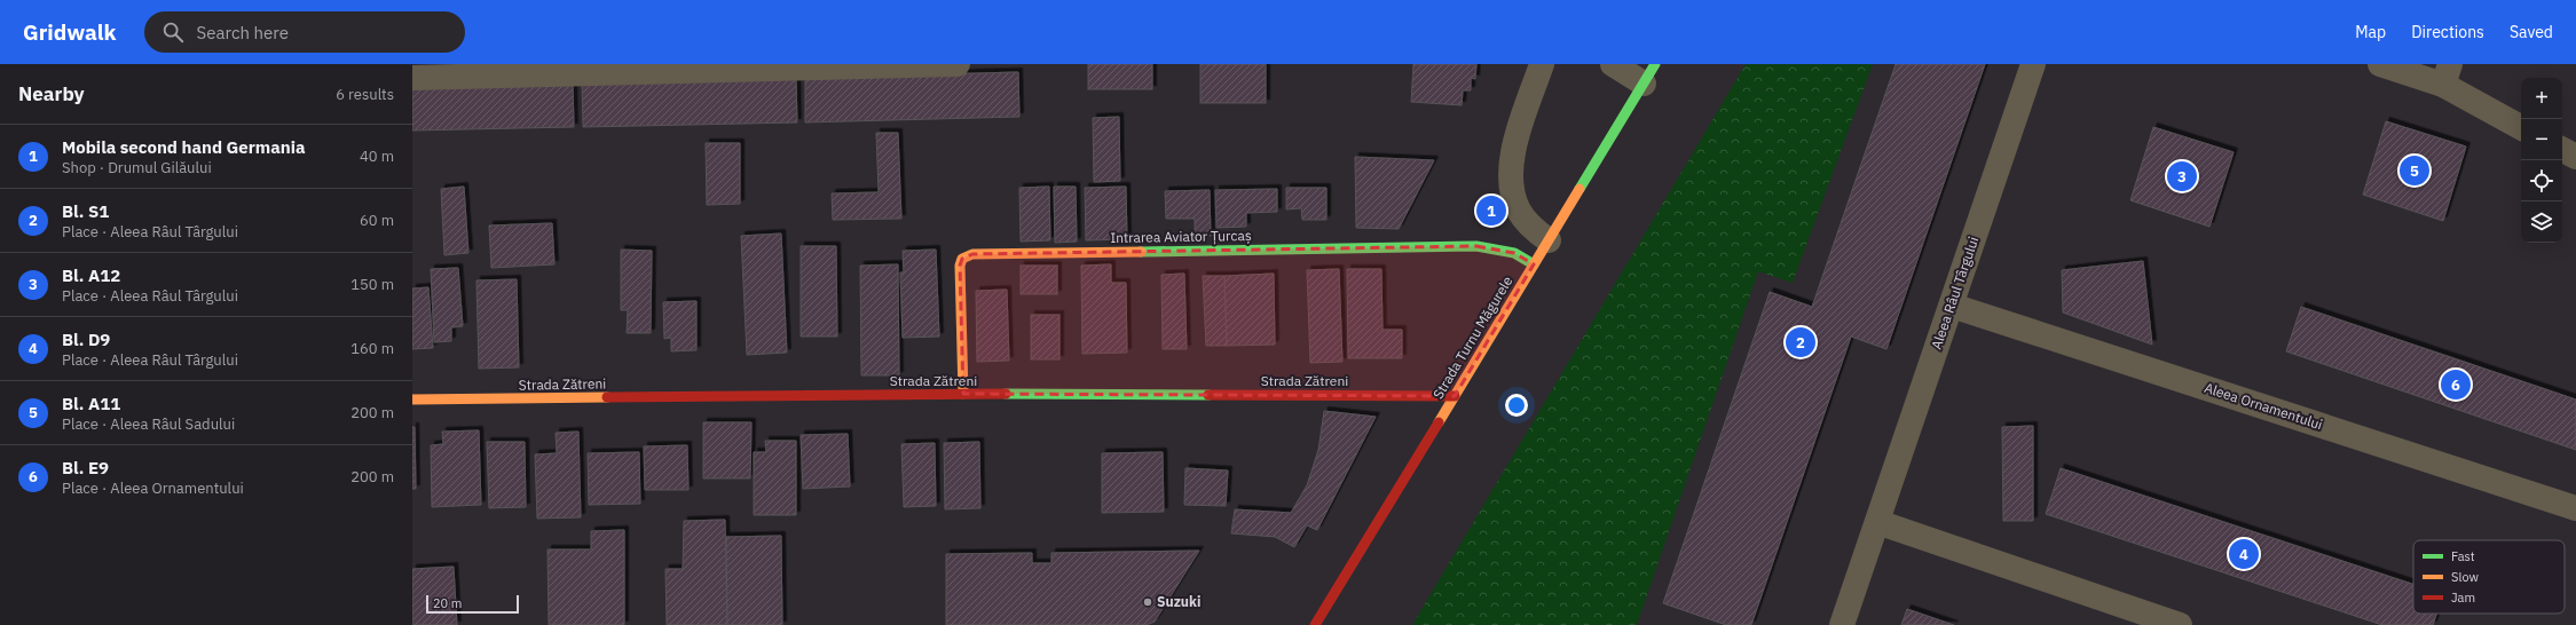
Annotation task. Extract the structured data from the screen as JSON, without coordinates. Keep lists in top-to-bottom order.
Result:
{
  "streets": {
    "street": [
      "Intrarea Aviator Țurcaș",
      "Aleea Râul Târgului",
      "Strada Turnu Măgurele",
      "Strada Zătreni",
      "Aleea Ornamentului"
    ]
  },
  "crossings": [
    ["Intrarea Aviator Țurcaș", "Strada Turnu Măgurele"],
    ["Intrarea Aviator Țurcaș", "Strada Zătreni"],
    ["Aleea Râul Târgului", "Aleea Ornamentului"],
    ["Strada Turnu Măgurele", "Strada Zătreni"]
  ],
  "places": ["Suzuki"],
  "legend": ["Fast", "Slow", "Jam"],
  "scale_bar": "20 m",
  "page": {
    "header": "Gridwalk",
    "search": "Search here",
    "nav": ["Map", "Directions", "Saved"],
    "heading": ["Nearby", "6 results"],
    "map_buttons": ["+", "−"],
    "list": [
      {
        "mark": "1",
        "name": "Mobila second hand Germania",
        "note": "Shop · Drumul Gilăului",
        "value": "40 m"
      },
      {
        "mark": "2",
        "name": "Bl. S1",
        "note": "Place · Aleea Râul Târgului",
        "value": "60 m"
      },
      {
        "mark": "3",
        "name": "Bl. A12",
        "note": "Place · Aleea Râul Târgului",
        "value": "150 m"
      },
      {
        "mark": "4",
        "name": "Bl. D9",
        "note": "Place · Aleea Râul Târgului",
        "value": "160 m"
      },
      {
        "mark": "5",
        "name": "Bl. A11",
        "note": "Place · Aleea Râul Sadului",
        "value": "200 m"
      },
      {
        "mark": "6",
        "name": "Bl. E9",
        "note": "Place · Aleea Ornamentului",
        "value": "200 m"
      }
    ],
    "pins": [
      "5",
      "3",
      "1",
      "2",
      "6",
      "4"
    ],
    "scale": "20 m"
  }
}
